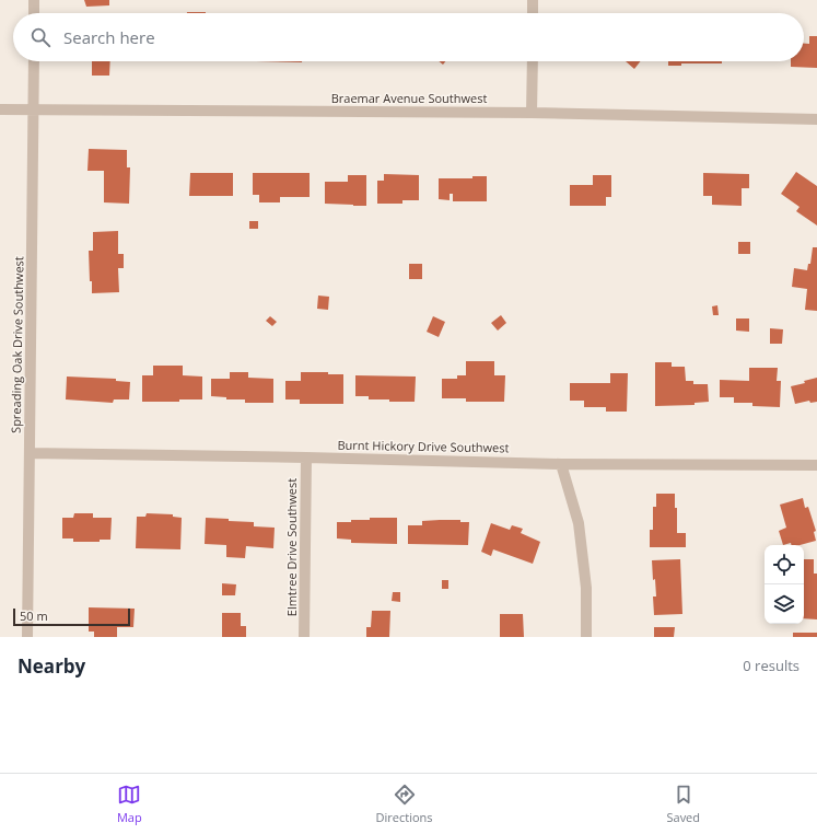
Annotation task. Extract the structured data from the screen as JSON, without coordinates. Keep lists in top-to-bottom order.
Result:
{
  "streets": {
    "street": [
      "Braemar Avenue Southwest",
      "Spreading Oak Drive Southwest",
      "Burnt Hickory Drive Southwest",
      "Elmtree Drive Southwest"
    ]
  },
  "crossings": [
    ["Braemar Avenue Southwest", "Spreading Oak Drive Southwest"],
    ["Spreading Oak Drive Southwest", "Burnt Hickory Drive Southwest"],
    ["Burnt Hickory Drive Southwest", "Elmtree Drive Southwest"]
  ],
  "scale_bar": "50 m",
  "page": {
    "search": "Search here",
    "scale": "50 m",
    "heading": ["Nearby", "0 results"],
    "nav": ["Map", "Directions", "Saved"]
  }
}
